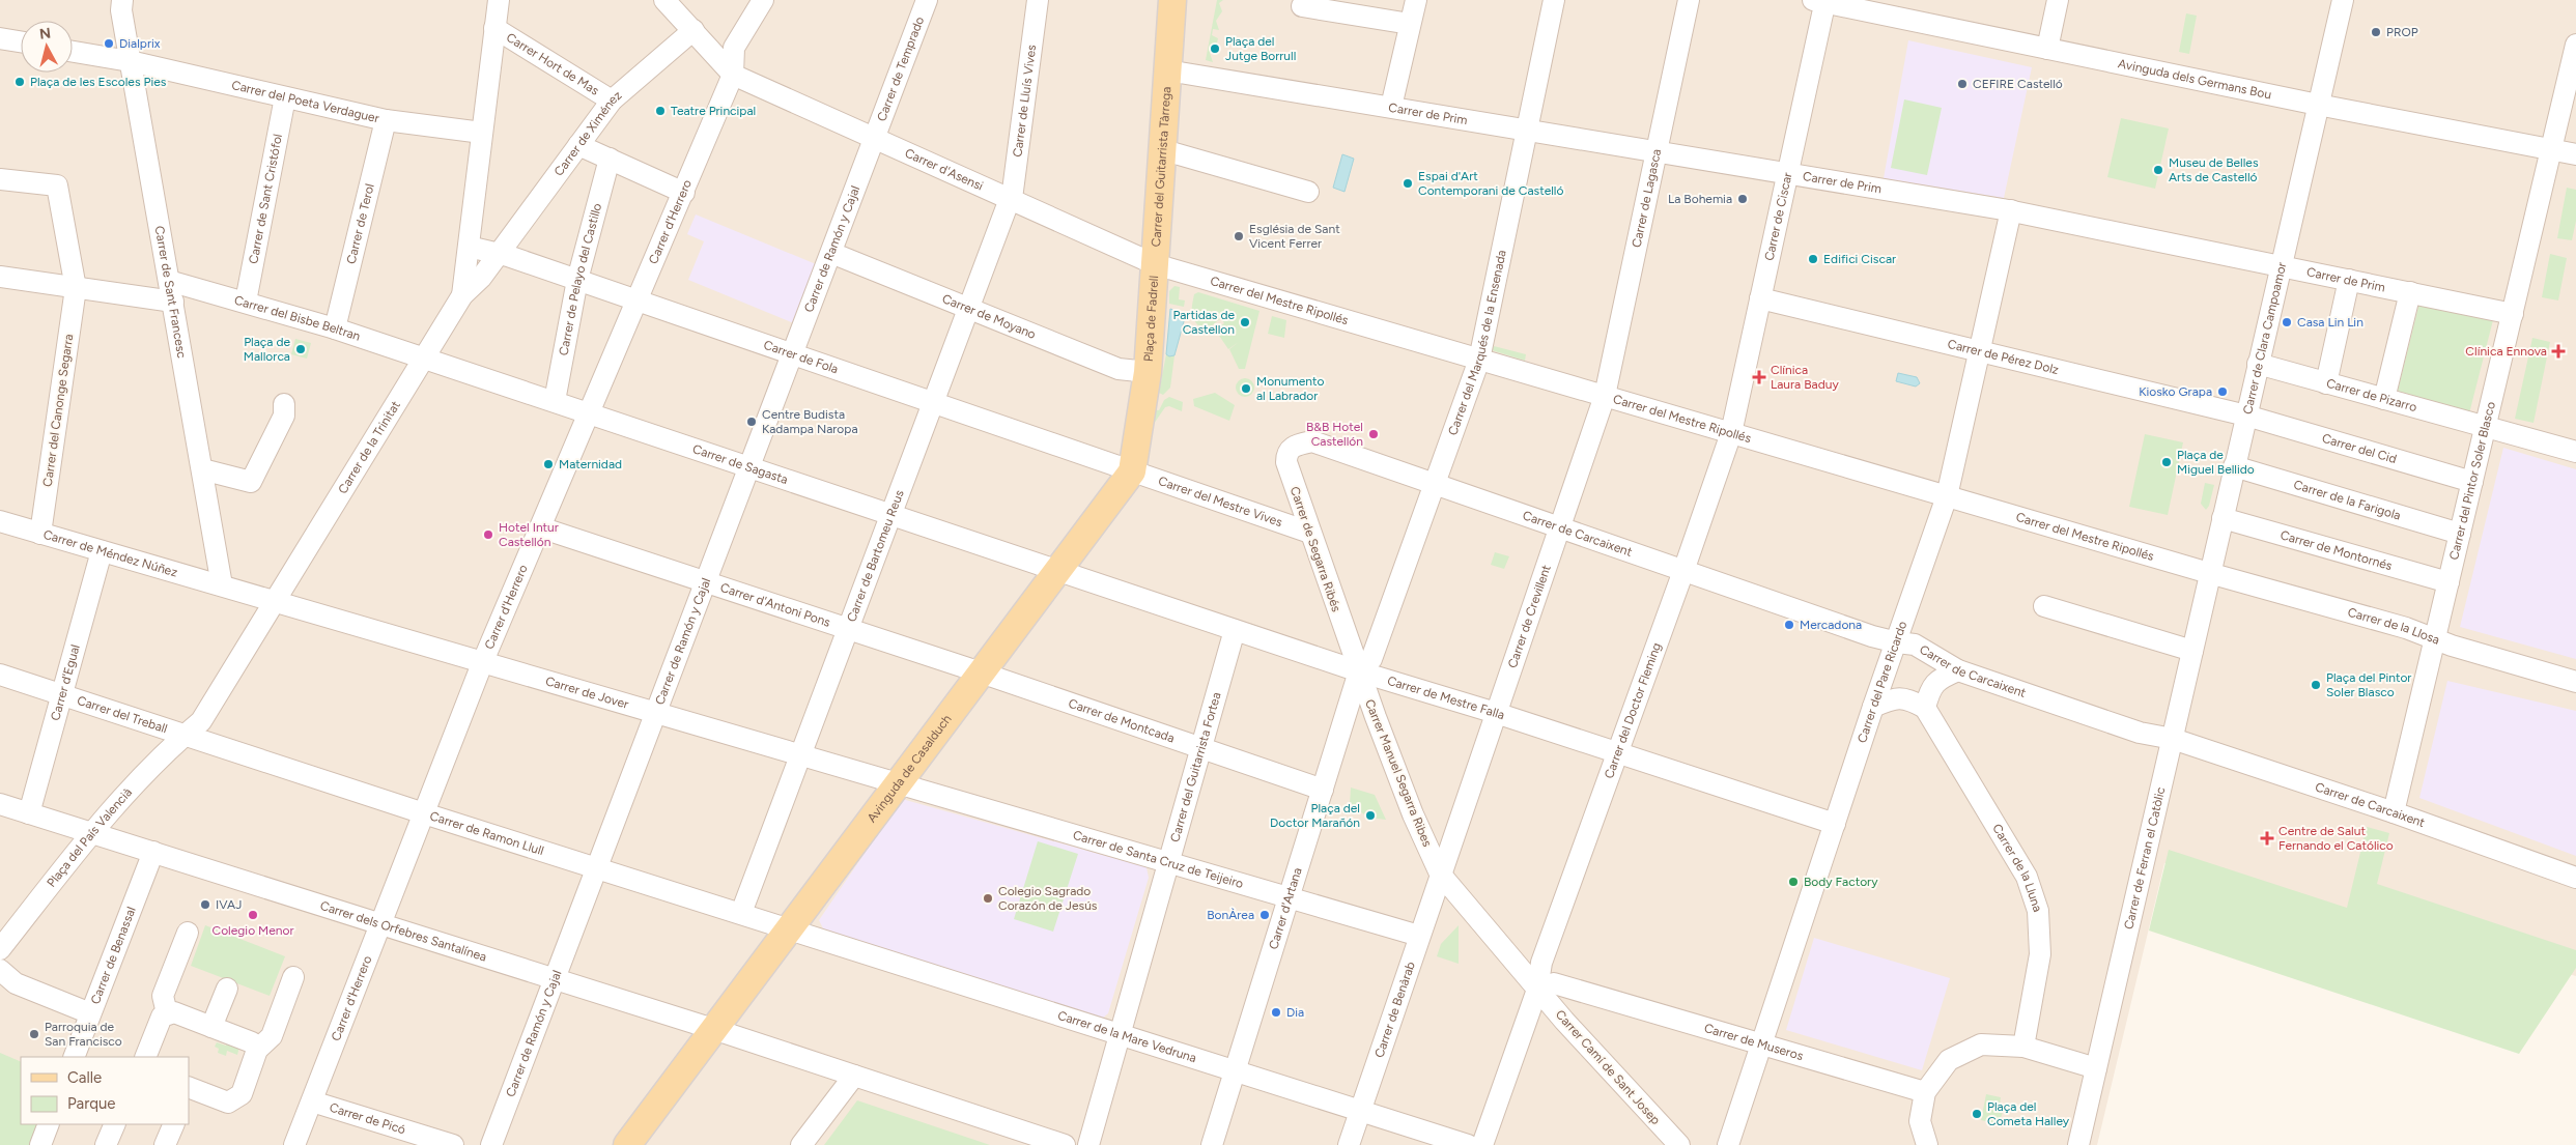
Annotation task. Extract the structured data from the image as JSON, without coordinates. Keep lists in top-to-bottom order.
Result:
{
  "streets": {
    "main road": ["Carrer del Guitarrista Tàrrega", "Plaça de Fadrell", "Avinguda de Casalduch"],
    "street": [
      "Carrer Hort de Mas",
      "Carrer de Temprado",
      "Avinguda dels Germans Bou",
      "Carrer de Lluís Vives",
      "Carrer del Poeta Verdaguer",
      "Carrer de Prim",
      "Carrer de Ximénez",
      "Carrer d'Asensi",
      "Carrer de Lagasca",
      "Carrer de Sant Cristófol",
      "Carrer de Ciscar",
      "Carrer d'Herrero",
      "Carrer de Terol",
      "Carrer de Ramón y Cajal",
      "Carrer de Pelayo del Castillo",
      "Carrer de Sant Francesc",
      "Carrer del Mestre Ripollés",
      "Carrer de Moyano",
      "Carrer del Bisbe Beltran",
      "Carrer de Clara Campoamor",
      "Carrer del Marqués de la Ensenada",
      "Carrer de Fola",
      "Carrer de Pérez Dolz",
      "Carrer de Pizarro",
      "Carrer del Canonge Segarra",
      "Carrer de la Trinitat",
      "Carrer del Cid",
      "Carrer de Sagasta",
      "Carrer del Pintor Soler Blasco",
      "Carrer de la Farigola",
      "Carrer del Mestre Vives",
      "Carrer de Carcaixent",
      "Carrer de Segarra Ribés",
      "Carrer de Montornés",
      "Carrer de Méndez Núñez",
      "Carrer de Bartomeu Reus",
      "Carrer d'Antoni Pons",
      "Carrer de Crevillent",
      "Carrer de la Llosa",
      "Carrer d'Egual",
      "Carrer del Pare Ricardo",
      "Carrer de Jover",
      "Carrer de Mestre Falla",
      "Carrer del Doctor Fleming",
      "Carrer del Treball",
      "Carrer de Montcada",
      "Carrer del Guitarrista Fortea",
      "Carrer Manuel Segarra Ribes",
      "Carrer de Ramon Llull",
      "Plaça del País Valencià",
      "Carrer de Santa Cruz de Teijeiro",
      "Carrer de Ferran el Catòlic",
      "Carrer de la Lluna",
      "Carrer d'Artana",
      "Carrer dels Orfebres Santalínea",
      "Carrer de Benassal",
      "Carrer de Benàrab",
      "Carrer de la Mare Vedruna",
      "Carrer de Museros",
      "Carrer Camí de Sant Josep",
      "Carrer de Picó"
    ]
  },
  "crossings": [
    ["Carrer Hort de Mas", "Carrer de Ximénez"],
    ["Carrer Hort de Mas", "Carrer de la Trinitat"],
    ["Carrer de Temprado", "Carrer d'Asensi"],
    ["Carrer de Temprado", "Carrer de Ramón y Cajal"],
    ["Avinguda dels Germans Bou", "Carrer de Ciscar"],
    ["Avinguda dels Germans Bou", "Carrer de Clara Campoamor"],
    ["Avinguda dels Germans Bou", "Carrer del Pintor Soler Blasco"],
    ["Carrer de Lluís Vives", "Carrer d'Asensi"],
    ["Carrer de Lluís Vives", "Carrer de Bartomeu Reus"],
    ["Carrer del Poeta Verdaguer", "Carrer de Sant Cristófol"],
    ["Carrer del Poeta Verdaguer", "Carrer de Terol"],
    ["Carrer del Poeta Verdaguer", "Carrer de Sant Francesc"],
    ["Carrer del Poeta Verdaguer", "Carrer de la Trinitat"],
    ["Carrer de Prim", "Carrer del Guitarrista Tàrrega"],
    ["Carrer de Prim", "Carrer de Lagasca"],
    ["Carrer de Prim", "Carrer de Ciscar"],
    ["Carrer de Prim", "Carrer de Clara Campoamor"],
    ["Carrer de Prim", "Carrer del Marqués de la Ensenada"],
    ["Carrer de Prim", "Carrer del Pintor Soler Blasco"],
    ["Carrer de Prim", "Carrer del Pare Ricardo"],
    ["Carrer de Ximénez", "Carrer de Fola"],
    ["Carrer de Ximénez", "Carrer de la Trinitat"],
    ["Carrer del Guitarrista Tàrrega", "Carrer d'Asensi"],
    ["Carrer del Guitarrista Tàrrega", "Carrer del Mestre Ripollés"],
    ["Carrer del Guitarrista Tàrrega", "Plaça de Fadrell"],
    ["Carrer d'Asensi", "Carrer d'Herrero"],
    ["Carrer d'Asensi", "Carrer de Ramón y Cajal"],
    ["Carrer d'Asensi", "Carrer del Mestre Ripollés"],
    ["Carrer d'Asensi", "Plaça de Fadrell"],
    ["Carrer d'Asensi", "Carrer de Bartomeu Reus"],
    ["Carrer de Lagasca", "Carrer del Mestre Ripollés"],
    ["Carrer de Lagasca", "Carrer de Crevillent"],
    ["Carrer de Sant Cristófol", "Carrer del Bisbe Beltran"],
    ["Carrer de Ciscar", "Carrer del Mestre Ripollés"],
    ["Carrer de Ciscar", "Carrer de Pérez Dolz"],
    ["Carrer de Ciscar", "Carrer del Doctor Fleming"],
    ["Carrer d'Herrero", "Carrer de Fola"],
    ["Carrer d'Herrero", "Carrer de Sagasta"],
    ["Carrer d'Herrero", "Carrer d'Antoni Pons"],
    ["Carrer d'Herrero", "Carrer de Jover"],
    ["Carrer d'Herrero", "Carrer de Ramon Llull"],
    ["Carrer d'Herrero", "Carrer dels Orfebres Santalínea"],
    ["Carrer d'Herrero", "Carrer de Picó"],
    ["Carrer de Terol", "Carrer del Bisbe Beltran"],
    ["Carrer de Ramón y Cajal", "Carrer de Moyano"],
    ["Carrer de Ramón y Cajal", "Carrer de Fola"],
    ["Carrer de Ramón y Cajal", "Carrer de Sagasta"],
    ["Carrer de Ramón y Cajal", "Carrer d'Antoni Pons"],
    ["Carrer de Ramón y Cajal", "Carrer de Jover"],
    ["Carrer de Ramón y Cajal", "Carrer de Ramon Llull"],
    ["Carrer de Ramón y Cajal", "Carrer dels Orfebres Santalínea"],
    ["Carrer de Pelayo del Castillo", "Carrer de Fola"],
    ["Carrer de Pelayo del Castillo", "Carrer de Sagasta"],
    ["Carrer de Sant Francesc", "Carrer del Bisbe Beltran"],
    ["Carrer de Sant Francesc", "Carrer de Méndez Núñez"],
    ["Carrer del Mestre Ripollés", "Plaça de Fadrell"],
    ["Carrer del Mestre Ripollés", "Carrer de Clara Campoamor"],
    ["Carrer del Mestre Ripollés", "Carrer del Marqués de la Ensenada"],
    ["Carrer del Mestre Ripollés", "Carrer de Crevillent"],
    ["Carrer del Mestre Ripollés", "Carrer de la Llosa"],
    ["Carrer del Mestre Ripollés", "Carrer del Pare Ricardo"],
    ["Carrer del Mestre Ripollés", "Carrer del Doctor Fleming"],
    ["Carrer del Mestre Ripollés", "Carrer de Ferran el Catòlic"],
    ["Carrer de Moyano", "Plaça de Fadrell"],
    ["Carrer de Moyano", "Carrer de Bartomeu Reus"],
    ["Carrer de Moyano", "Avinguda de Casalduch"],
    ["Carrer del Bisbe Beltran", "Carrer de la Trinitat"],
    ["Carrer del Bisbe Beltran", "Carrer de Sagasta"],
    ["Plaça de Fadrell", "Avinguda de Casalduch"],
    ["Carrer de Clara Campoamor", "Carrer de Pérez Dolz"],
    ["Carrer de Clara Campoamor", "Carrer de Pizarro"],
    ["Carrer de Clara Campoamor", "Carrer del Cid"],
    ["Carrer de Clara Campoamor", "Carrer de la Farigola"],
    ["Carrer de Clara Campoamor", "Carrer de Montornés"],
    ["Carrer de Clara Campoamor", "Carrer de la Llosa"],
    ["Carrer de Clara Campoamor", "Carrer de Ferran el Catòlic"],
    ["Carrer del Marqués de la Ensenada", "Carrer de Carcaixent"],
    ["Carrer del Marqués de la Ensenada", "Carrer de Segarra Ribés"],
    ["Carrer del Marqués de la Ensenada", "Carrer de Mestre Falla"],
    ["Carrer del Marqués de la Ensenada", "Carrer Manuel Segarra Ribes"],
    ["Carrer del Marqués de la Ensenada", "Carrer d'Artana"],
    ["Carrer de Fola", "Carrer de la Trinitat"],
    ["Carrer de Fola", "Carrer del Mestre Vives"],
    ["Carrer de Fola", "Carrer de Bartomeu Reus"],
    ["Carrer de Fola", "Avinguda de Casalduch"],
    ["Carrer de Pérez Dolz", "Carrer del Cid"],
    ["Carrer de Pérez Dolz", "Carrer del Pare Ricardo"],
    ["Carrer de Pizarro", "Carrer del Pintor Soler Blasco"],
    ["Carrer del Canonge Segarra", "Carrer de Méndez Núñez"],
    ["Carrer de la Trinitat", "Carrer de Sagasta"],
    ["Carrer de la Trinitat", "Carrer de Jover"],
    ["Carrer de la Trinitat", "Carrer del Treball"],
    ["Carrer de la Trinitat", "Carrer de Ramon Llull"],
    ["Carrer de la Trinitat", "Plaça del País Valencià"],
    ["Carrer del Cid", "Carrer del Pintor Soler Blasco"],
    ["Carrer de Sagasta", "Carrer de Bartomeu Reus"],
    ["Carrer de Sagasta", "Carrer de Mestre Falla"],
    ["Carrer de Sagasta", "Avinguda de Casalduch"],
    ["Carrer del Pintor Soler Blasco", "Carrer de la Farigola"],
    ["Carrer del Pintor Soler Blasco", "Carrer de Carcaixent"],
    ["Carrer del Pintor Soler Blasco", "Carrer de Montornés"],
    ["Carrer del Pintor Soler Blasco", "Carrer de la Llosa"],
    ["Carrer del Mestre Vives", "Carrer de Segarra Ribés"],
    ["Carrer del Mestre Vives", "Avinguda de Casalduch"],
    ["Carrer de Carcaixent", "Carrer de Segarra Ribés"],
    ["Carrer de Carcaixent", "Carrer de Crevillent"],
    ["Carrer de Carcaixent", "Carrer del Pare Ricardo"],
    ["Carrer de Carcaixent", "Carrer del Doctor Fleming"],
    ["Carrer de Carcaixent", "Carrer de Ferran el Catòlic"],
    ["Carrer de Segarra Ribés", "Carrer de Mestre Falla"],
    ["Carrer de Segarra Ribés", "Carrer Manuel Segarra Ribes"],
    ["Carrer de Segarra Ribés", "Carrer d'Artana"],
    ["Carrer de Méndez Núñez", "Carrer d'Egual"],
    ["Carrer de Bartomeu Reus", "Carrer d'Antoni Pons"],
    ["Carrer de Bartomeu Reus", "Carrer de Jover"],
    ["Carrer de Bartomeu Reus", "Carrer de Ramon Llull"],
    ["Carrer d'Antoni Pons", "Carrer de Montcada"],
    ["Carrer d'Antoni Pons", "Avinguda de Casalduch"],
    ["Carrer de Crevillent", "Carrer de Mestre Falla"],
    ["Carrer de Crevillent", "Carrer Manuel Segarra Ribes"],
    ["Carrer de Crevillent", "Carrer de Benàrab"],
    ["Carrer de la Llosa", "Carrer de Ferran el Catòlic"],
    ["Carrer d'Egual", "Carrer del Treball"],
    ["Carrer d'Egual", "Carrer dels Orfebres Santalínea"],
    ["Carrer del Pare Ricardo", "Carrer de Mestre Falla"],
    ["Carrer del Pare Ricardo", "Carrer de Museros"],
    ["Carrer de Jover", "Avinguda de Casalduch"],
    ["Carrer de Jover", "Carrer de Santa Cruz de Teijeiro"],
    ["Carrer de Mestre Falla", "Carrer del Doctor Fleming"],
    ["Carrer de Mestre Falla", "Avinguda de Casalduch"],
    ["Carrer de Mestre Falla", "Carrer del Guitarrista Fortea"],
    ["Carrer de Mestre Falla", "Carrer Manuel Segarra Ribes"],
    ["Carrer de Mestre Falla", "Carrer d'Artana"],
    ["Carrer del Doctor Fleming", "Carrer de Museros"],
    ["Carrer del Doctor Fleming", "Carrer Camí de Sant Josep"],
    ["Carrer del Treball", "Carrer de Ramon Llull"],
    ["Carrer del Treball", "Plaça del País Valencià"],
    ["Carrer de Montcada", "Avinguda de Casalduch"],
    ["Carrer de Montcada", "Carrer del Guitarrista Fortea"],
    ["Carrer de Montcada", "Carrer d'Artana"],
    ["Avinguda de Casalduch", "Carrer de Ramon Llull"],
    ["Avinguda de Casalduch", "Carrer de Santa Cruz de Teijeiro"],
    ["Avinguda de Casalduch", "Carrer dels Orfebres Santalínea"],
    ["Avinguda de Casalduch", "Carrer de la Mare Vedruna"],
    ["Carrer del Guitarrista Fortea", "Carrer de Santa Cruz de Teijeiro"],
    ["Carrer del Guitarrista Fortea", "Carrer de la Mare Vedruna"],
    ["Carrer Manuel Segarra Ribes", "Carrer d'Artana"],
    ["Carrer Manuel Segarra Ribes", "Carrer de Benàrab"],
    ["Carrer de Ramon Llull", "Plaça del País Valencià"],
    ["Carrer de Ramon Llull", "Carrer de la Mare Vedruna"],
    ["Plaça del País Valencià", "Carrer dels Orfebres Santalínea"],
    ["Carrer de Santa Cruz de Teijeiro", "Carrer d'Artana"],
    ["Carrer de Santa Cruz de Teijeiro", "Carrer de Benàrab"],
    ["Carrer d'Artana", "Carrer de la Mare Vedruna"],
    ["Carrer dels Orfebres Santalínea", "Carrer de Benassal"],
    ["Carrer de Benàrab", "Carrer de la Mare Vedruna"],
    ["Carrer de Museros", "Carrer Camí de Sant Josep"]
  ],
  "places": {
    "other": [
      "PROP",
      "Dialprix",
      "Plaça del Jutge Borrull",
      "Plaça de les Escoles Pies",
      "CEFIRE Castelló",
      "Teatre Principal",
      "Museu de Belles Arts de Castelló",
      "Espai d'Art Contemporani de Castelló",
      "La Bohemia",
      "Església de Sant Vicent Ferrer",
      "Edifici Ciscar",
      "Partidas de Castellon",
      "Casa Lin Lin",
      "Plaça de Mallorca",
      "Monumento al Labrador",
      "Kiosko Grapa",
      "Centre Budista Kadampa Naropa",
      "B&B Hotel Castellón",
      "Plaça de Miguel Bellido",
      "Maternidad",
      "Hotel Intur Castellón",
      "Mercadona",
      "Plaça del Pintor Soler Blasco",
      "Plaça del Doctor Marañón",
      "Body Factory",
      "Colegio Sagrado Corazón de Jesús",
      "IVAJ",
      "Colegio Menor",
      "BonÀrea",
      "Dia",
      "Parroquia de San Francisco",
      "Plaça del Cometa Halley"
    ],
    "health": ["Clínica Ennova", "Clínica Laura Baduy", "Centre de Salut Fernando el Católico"]
  },
  "legend": ["Calle", "Parque"],
  "north": "top"
}
